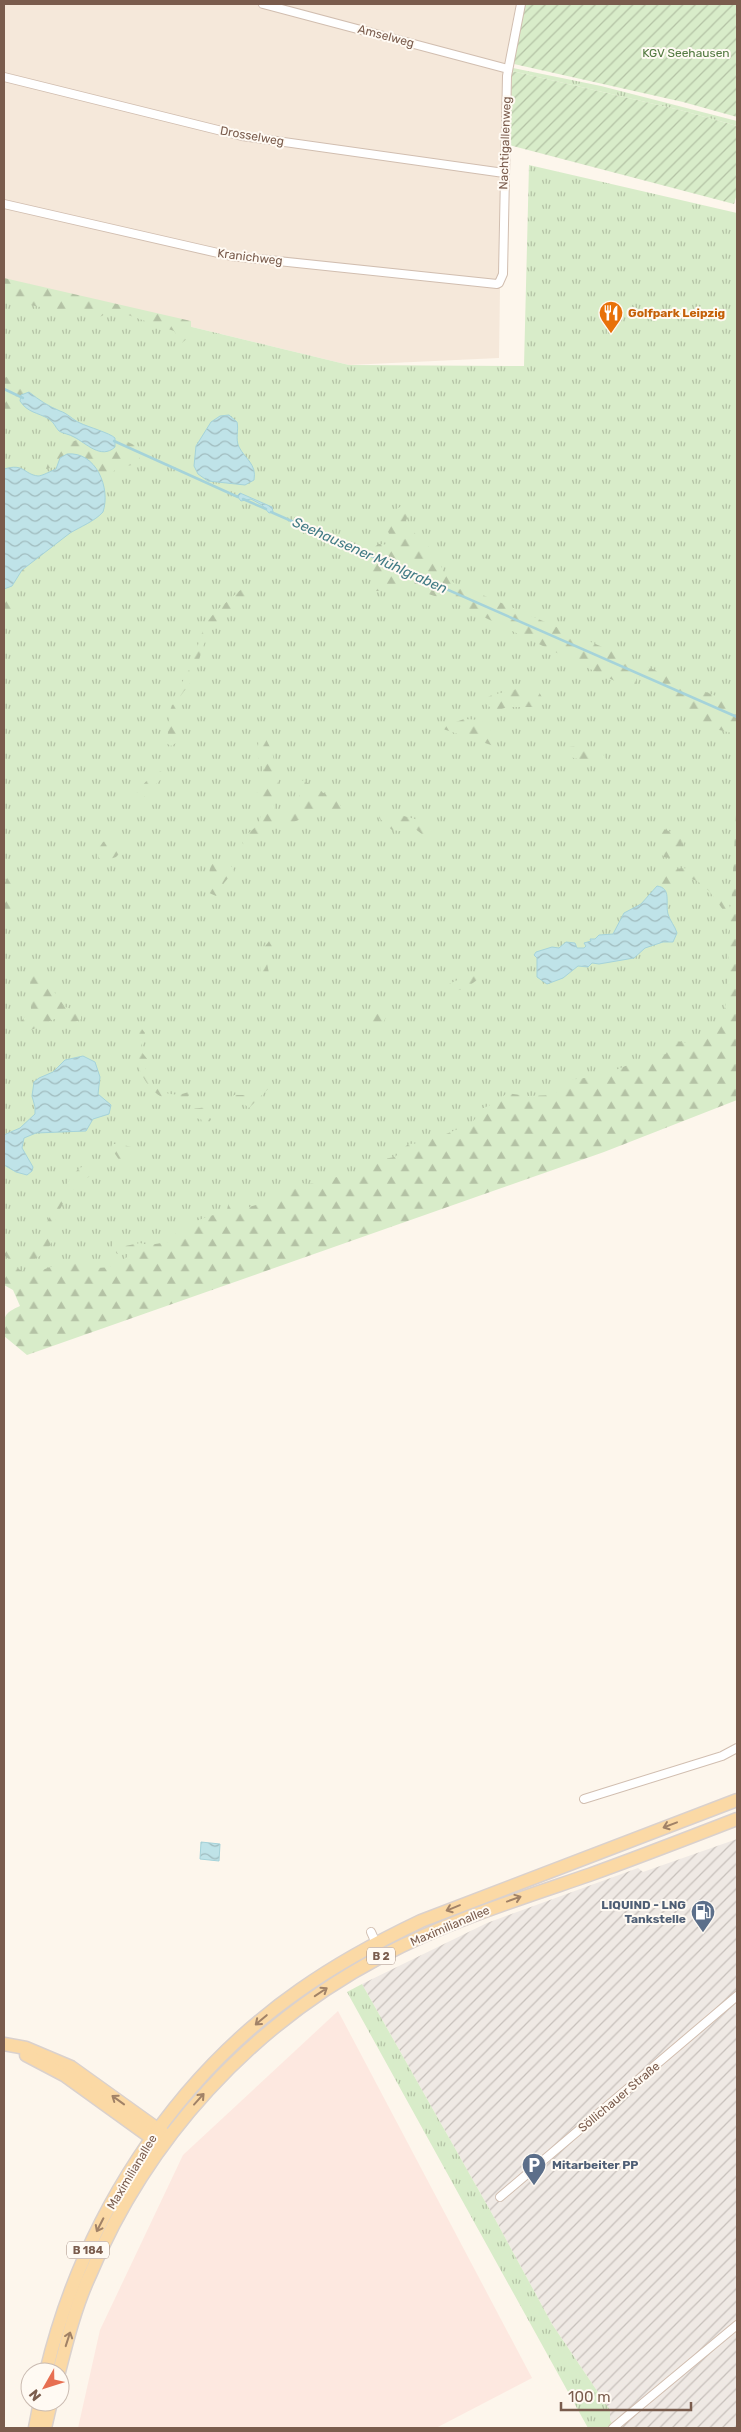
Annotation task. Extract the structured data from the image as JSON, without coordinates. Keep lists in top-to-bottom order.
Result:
{
  "streets": {
    "main road": ["Maximilianallee", "B 2", "B 184"],
    "street": [
      "Amselweg",
      "Drosselweg",
      "Nachtigallenweg",
      "Kranichweg",
      "Söllichauer Straße"
    ]
  },
  "crossings": [
    ["Amselweg", "Nachtigallenweg"],
    ["Drosselweg", "Nachtigallenweg"],
    ["Nachtigallenweg", "Kranichweg"],
    ["Maximilianallee", "B 184"]
  ],
  "water": ["Seehausener Mühlgraben"],
  "parks": ["KGV Seehausen"],
  "places": {
    "restaurant": ["Golfpark Leipzig"],
    "fuel station": ["LIQUIND - LNG Tankstelle"],
    "parking": ["Mitarbeiter PP"]
  },
  "scale_bar": "100 m",
  "north": "bottom left"
}
